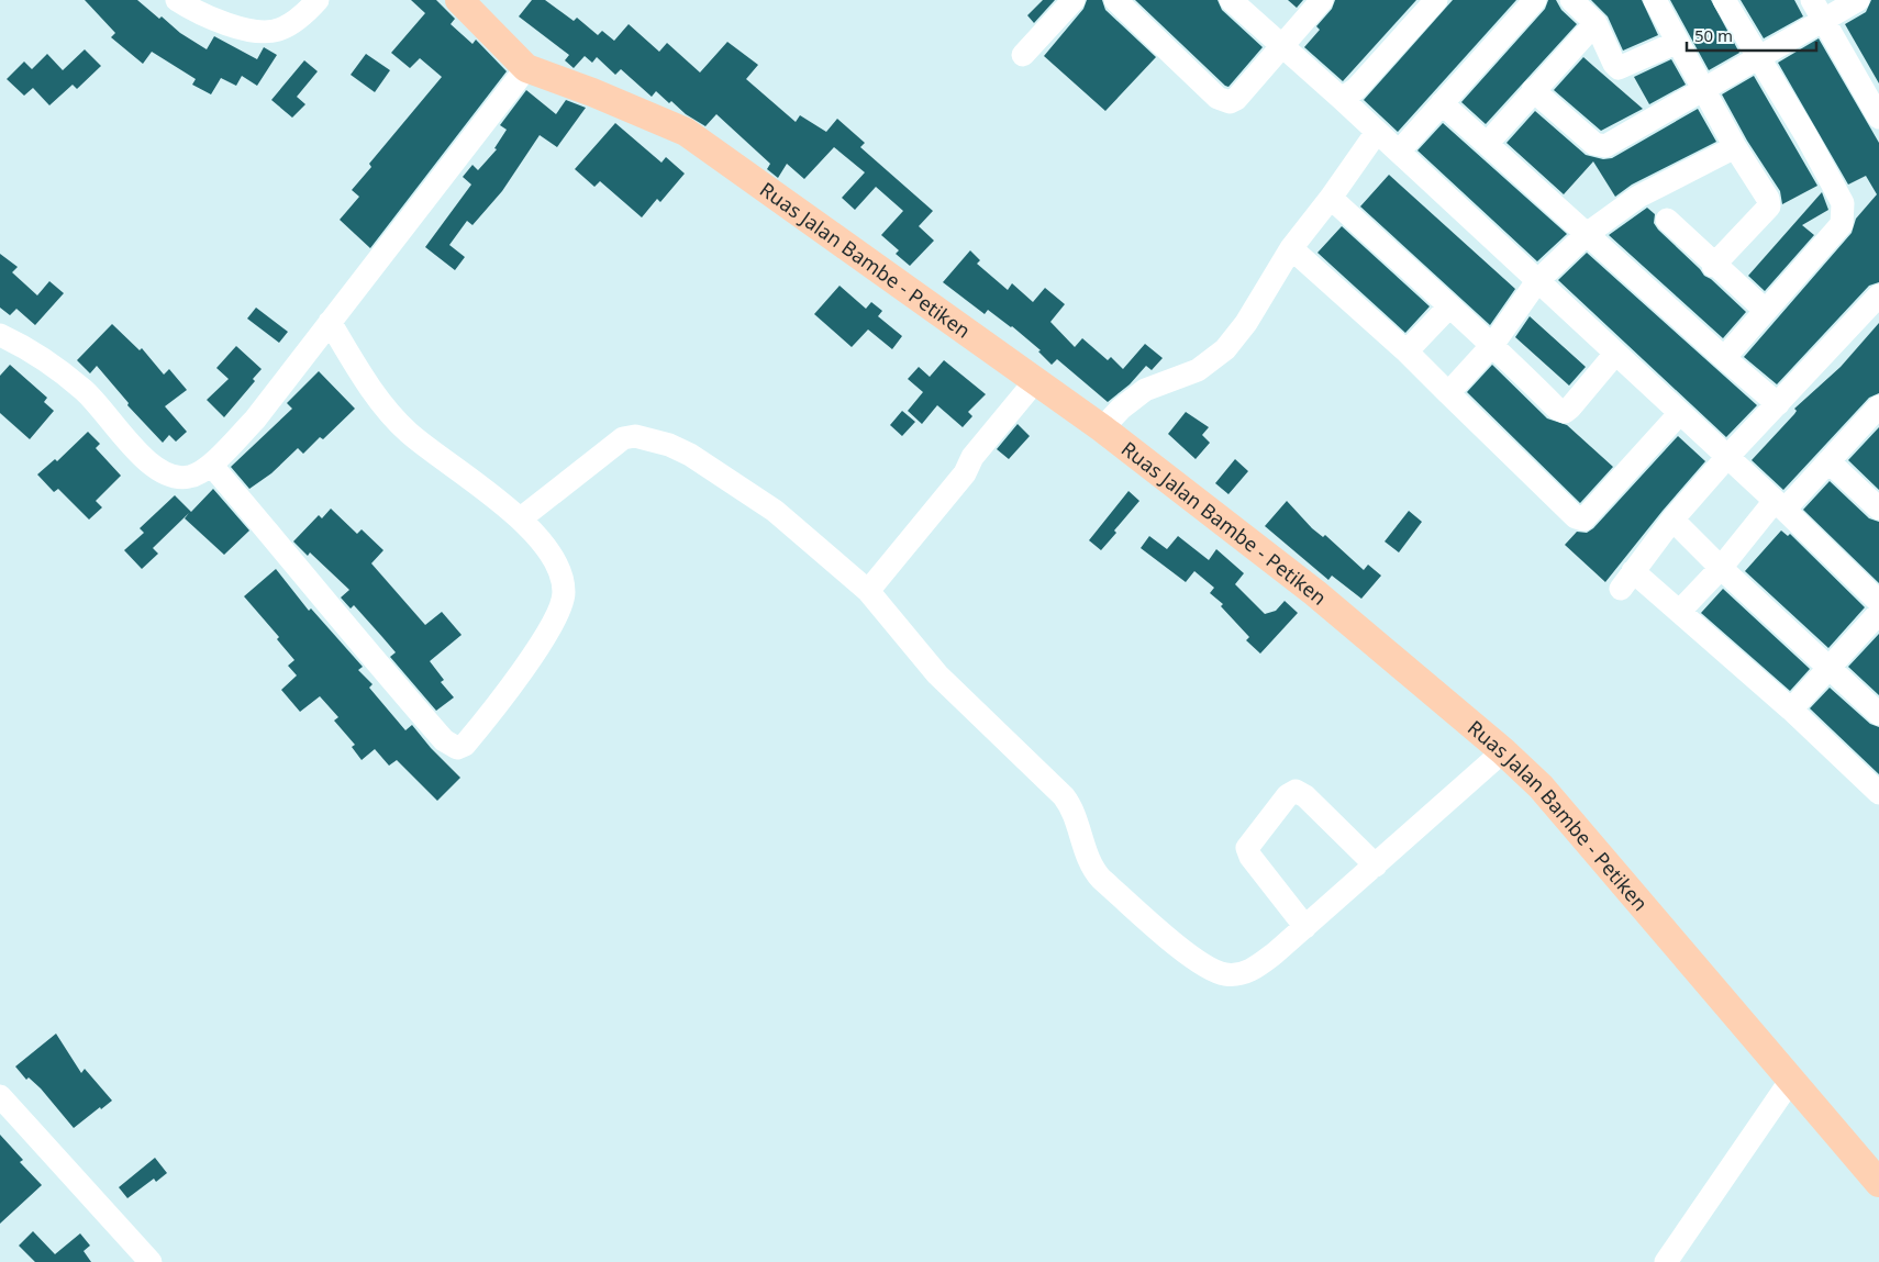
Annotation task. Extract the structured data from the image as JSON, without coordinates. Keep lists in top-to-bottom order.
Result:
{
  "streets": {
    "main road": ["Ruas Jalan Bambe - Petiken"]
  },
  "scale_bar": "50 m"
}
